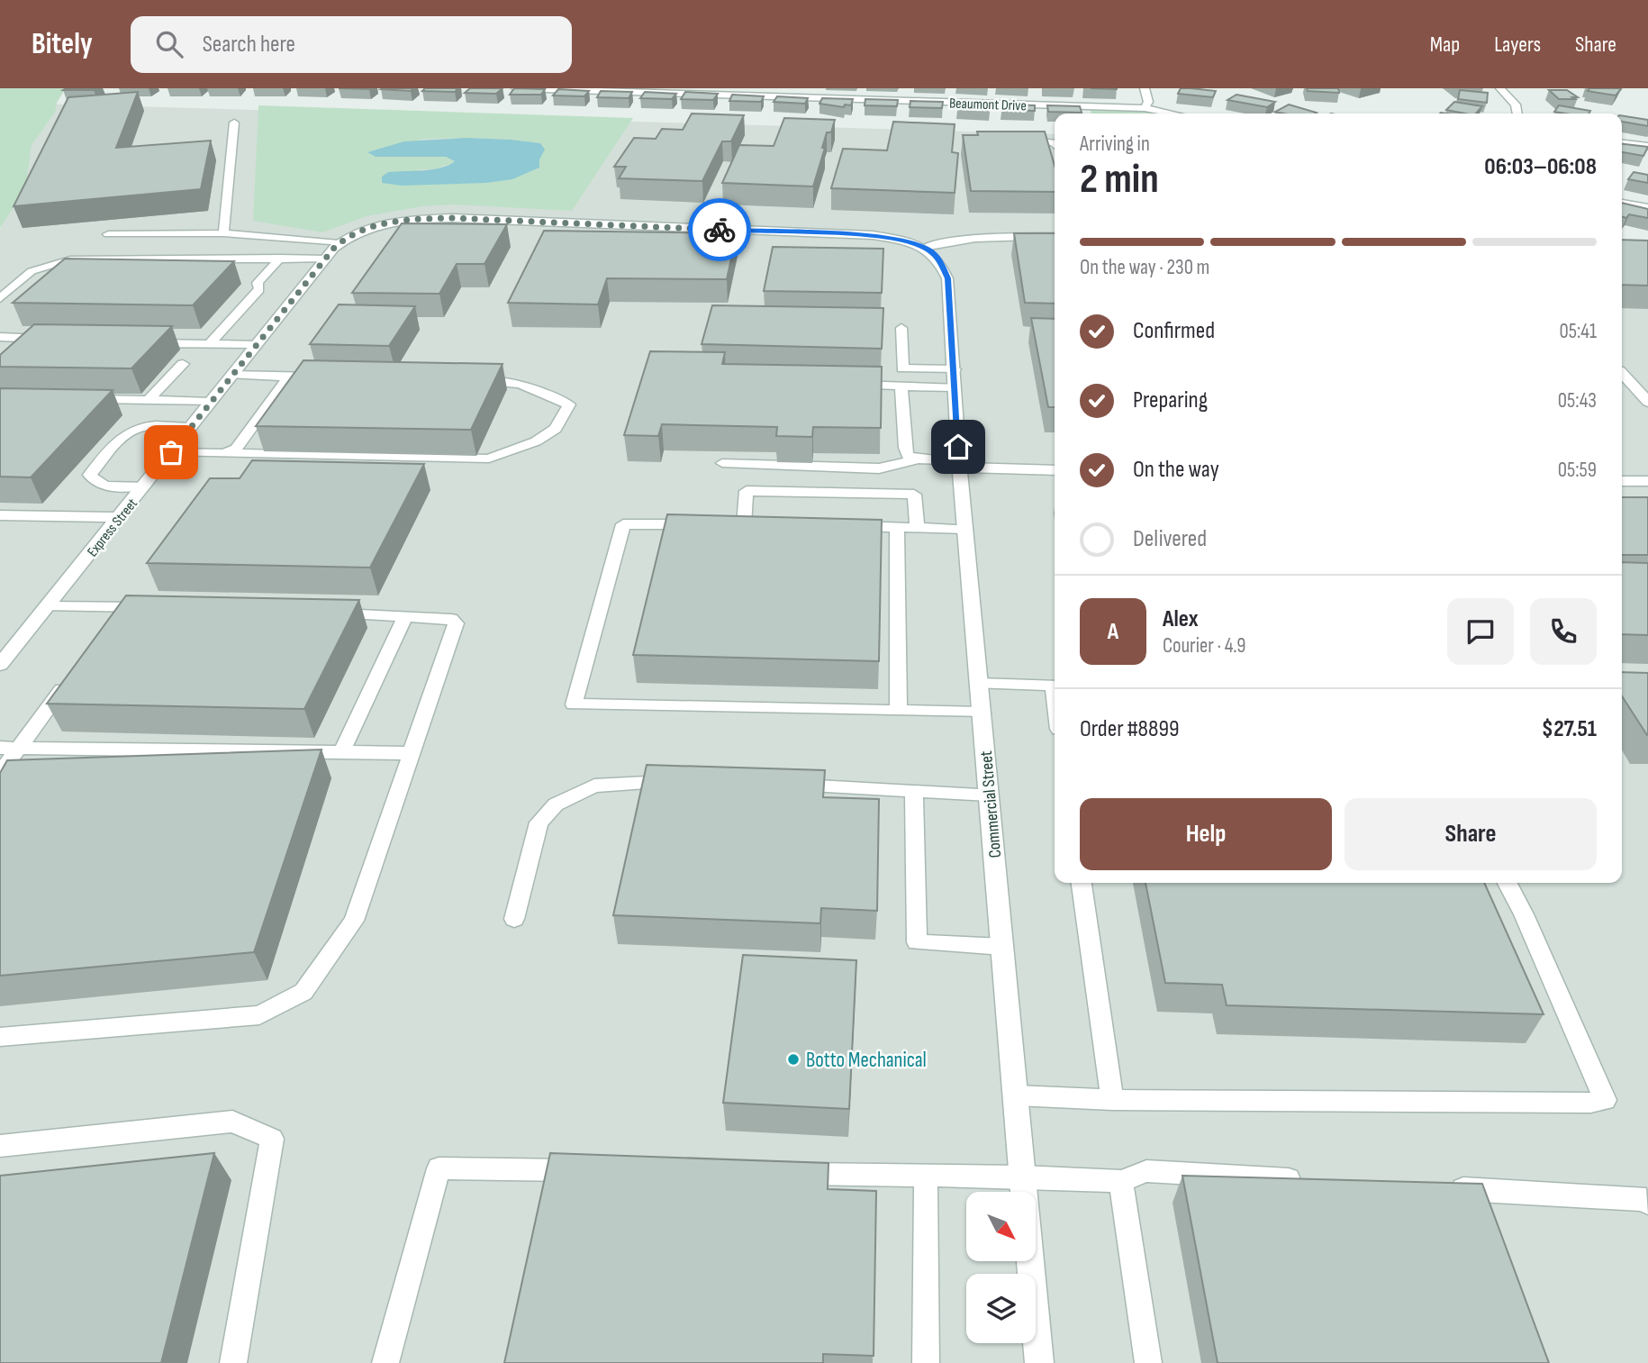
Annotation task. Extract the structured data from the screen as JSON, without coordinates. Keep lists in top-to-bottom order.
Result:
{
  "streets": {
    "street": ["Beaumont Drive", "Express Street", "Commercial Street"]
  },
  "crossings": [
    ["Express Street", "Commercial Street"]
  ],
  "places": ["Botto Mechanical"],
  "north": "bottom right",
  "page": {
    "header": "Bitely",
    "search": "Search here",
    "nav": ["Map", "Layers", "Share"],
    "heading": ["2 min", "Arriving in", "06:03–06:08"],
    "panel": [
      "Alex",
      "Courier · 4.9",
      "Order #8899",
      "$27.51"
    ],
    "bar": "On the way · 230 m",
    "list": [
      ["Confirmed", "05:41"],
      ["Preparing", "05:43"],
      ["On the way", "05:59"],
      "Delivered"
    ],
    "round": "A",
    "buttons": ["Help", "Share"]
  }
}
